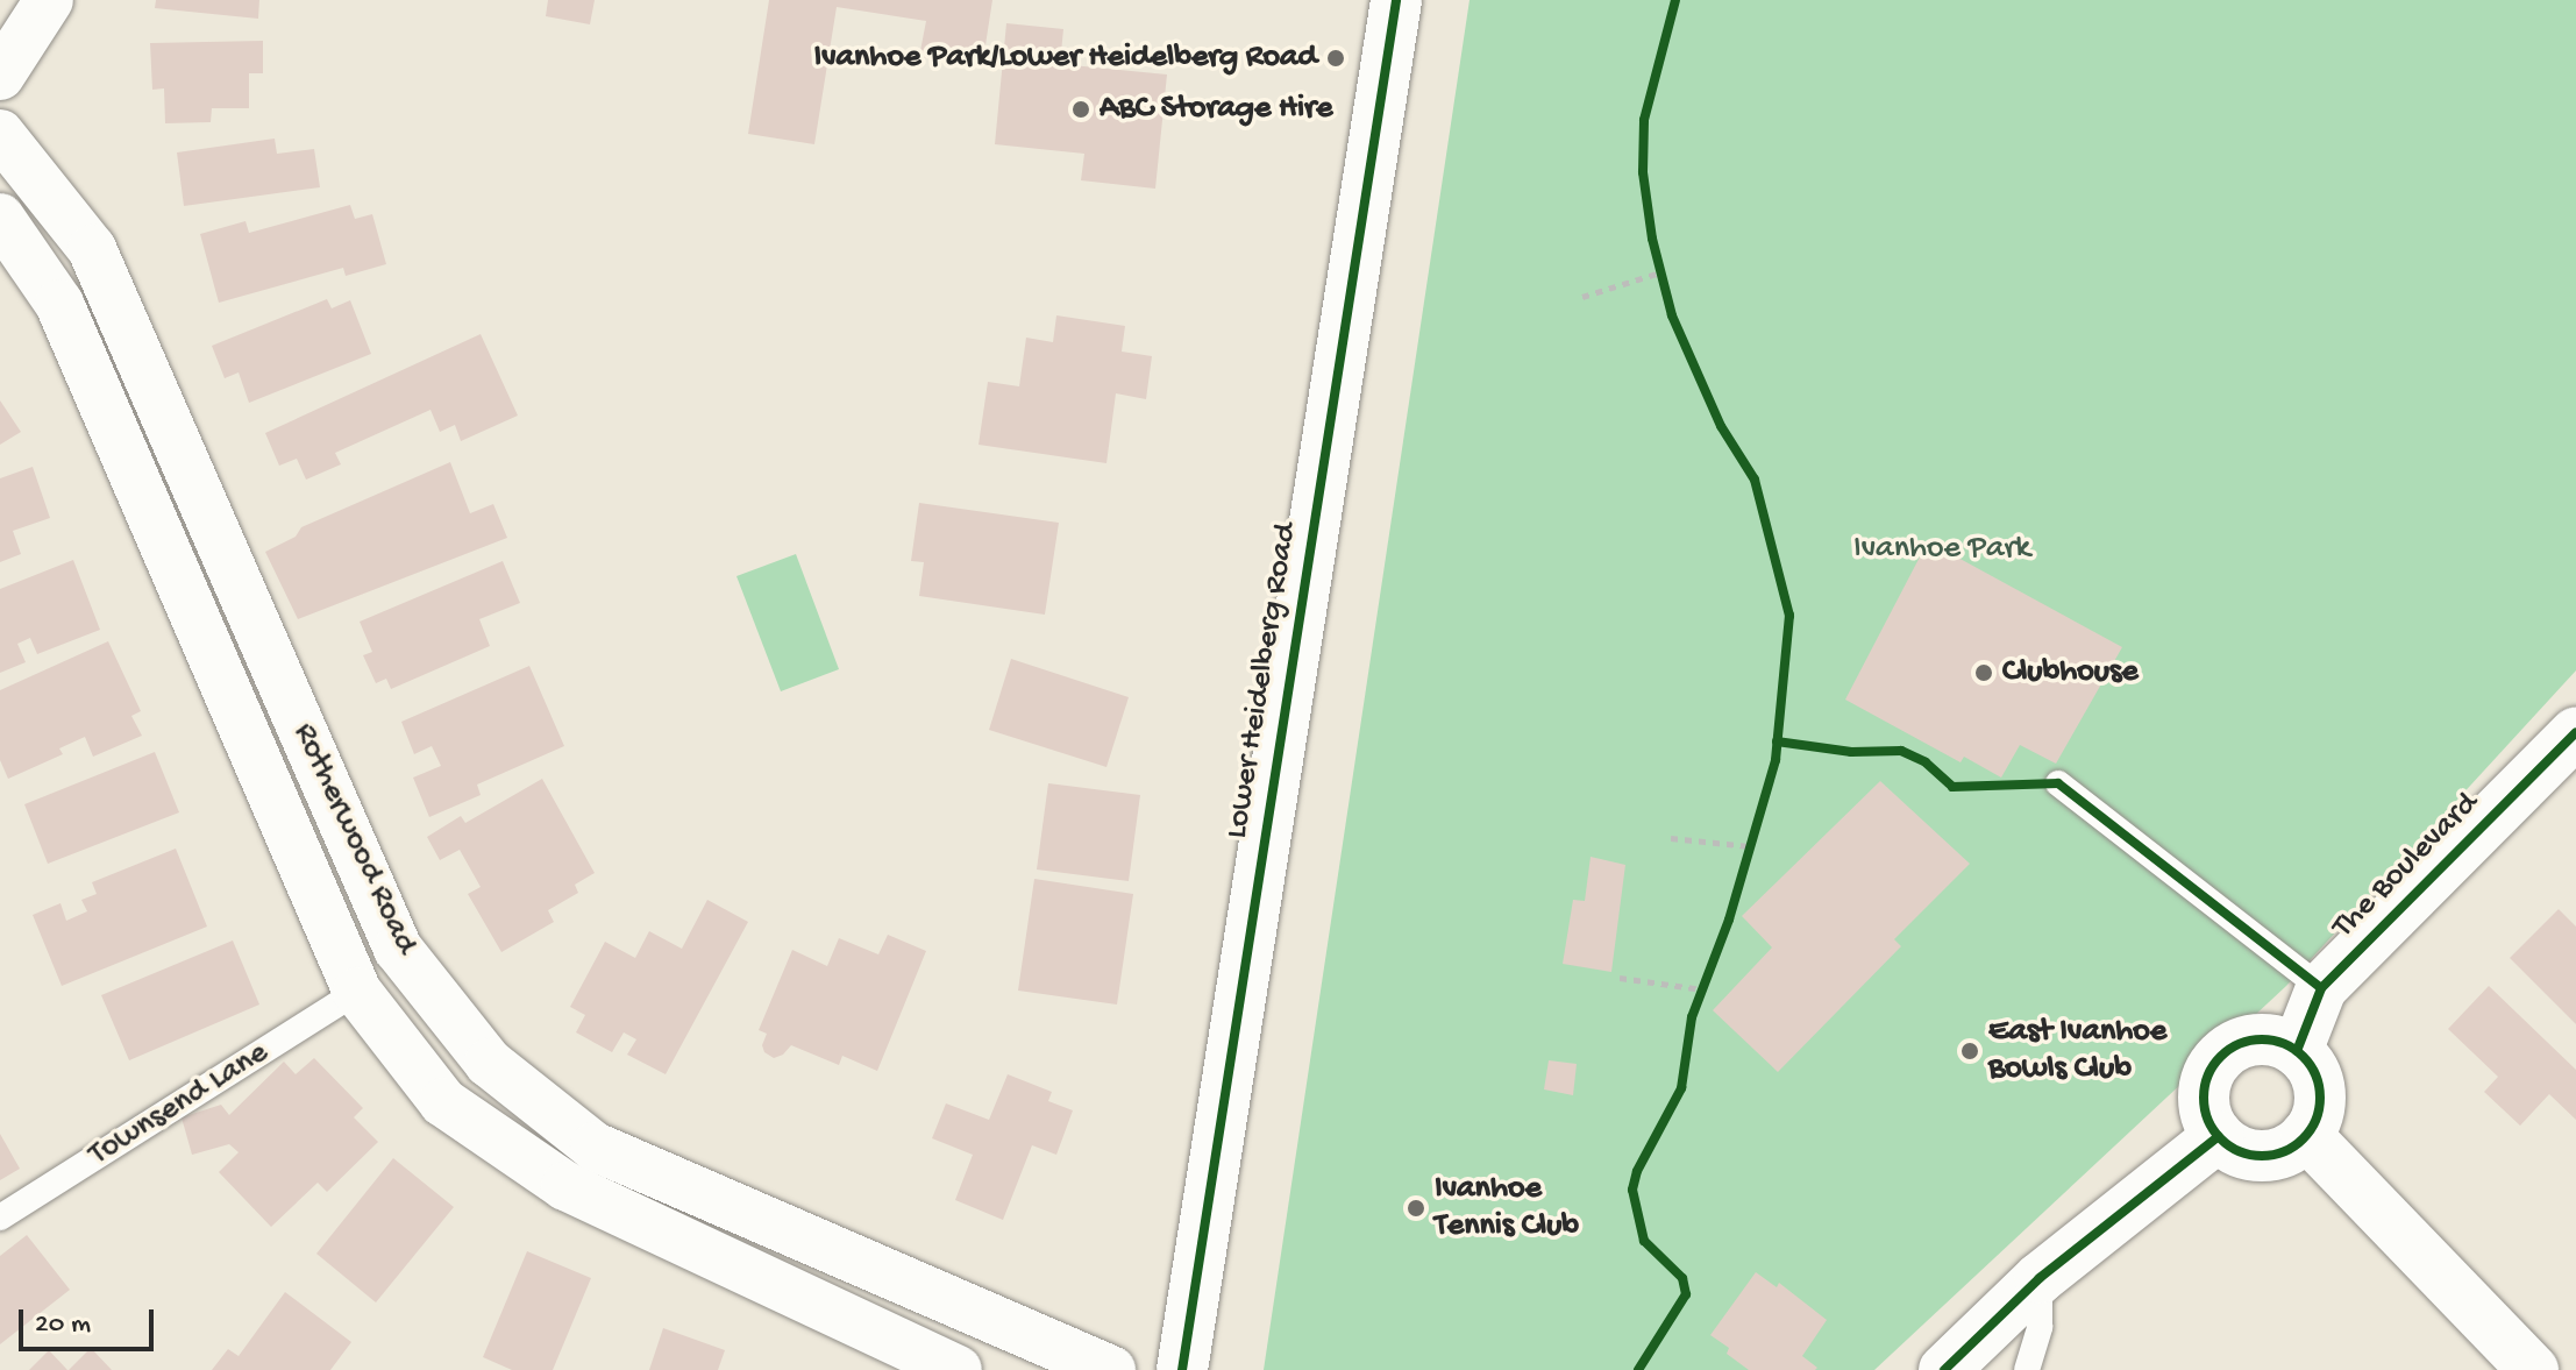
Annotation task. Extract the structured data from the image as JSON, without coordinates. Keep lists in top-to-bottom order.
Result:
{
  "streets": {
    "street": ["Lower Heidelberg Road", "Rotherwood Road", "The Boulevard"],
    "lane": ["Townsend Lane"]
  },
  "crossings": [
    ["Rotherwood Road", "Townsend Lane"]
  ],
  "parks": ["Ivanhoe Park"],
  "places": [
    "Ivanhoe Park/Lower Heidelberg Road",
    "ABC Storage Hire",
    "Clubhouse",
    "East Ivanhoe Bowls Club",
    "Ivanhoe Tennis Club"
  ],
  "scale_bar": "20 m"
}
